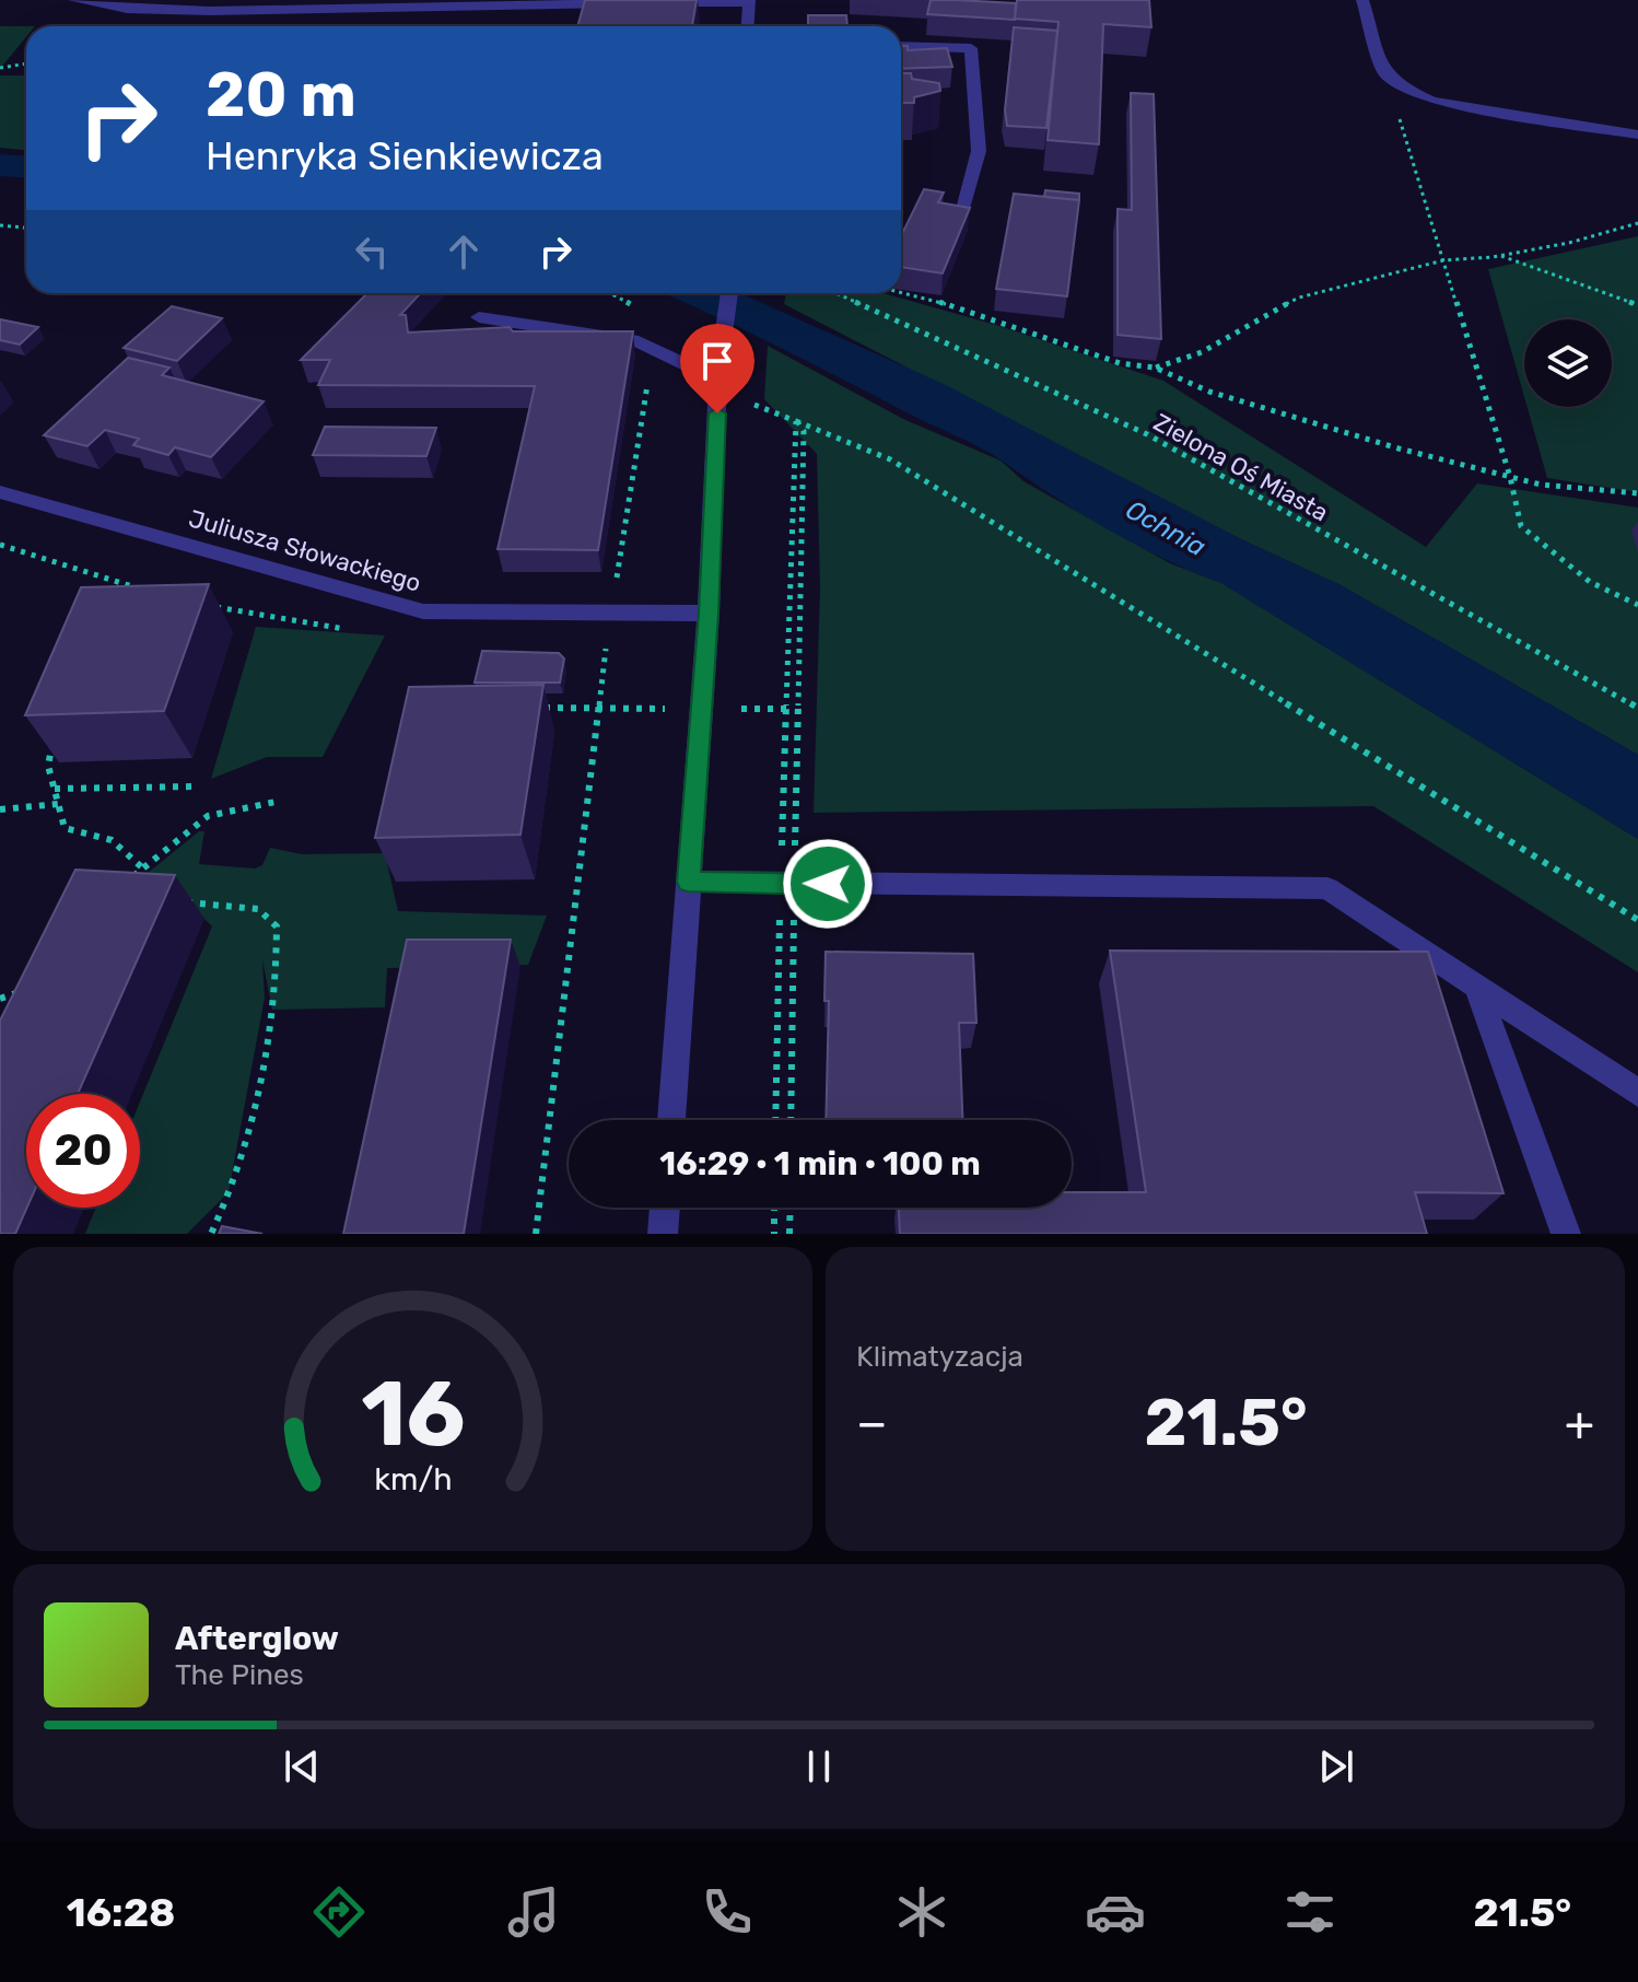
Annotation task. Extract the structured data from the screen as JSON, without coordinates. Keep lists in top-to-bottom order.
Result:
{
  "streets": {
    "street": ["Juliusza Słowackiego"],
    "path": ["Zielona Oś Miasta"]
  },
  "water": ["Ochnia"],
  "page": {
    "turn": ["20 m", "Henryka Sienkiewicza"],
    "limit": "20",
    "trip": "16:29 · 1 min · 100 m",
    "tile": "Klimatyzacja",
    "heat": ["−", "21.5°", "+"],
    "song": ["Afterglow", "The Pines"],
    "tabs": ["16:28", "21.5°"],
    "gauge": ["16", "km/h"]
  }
}
